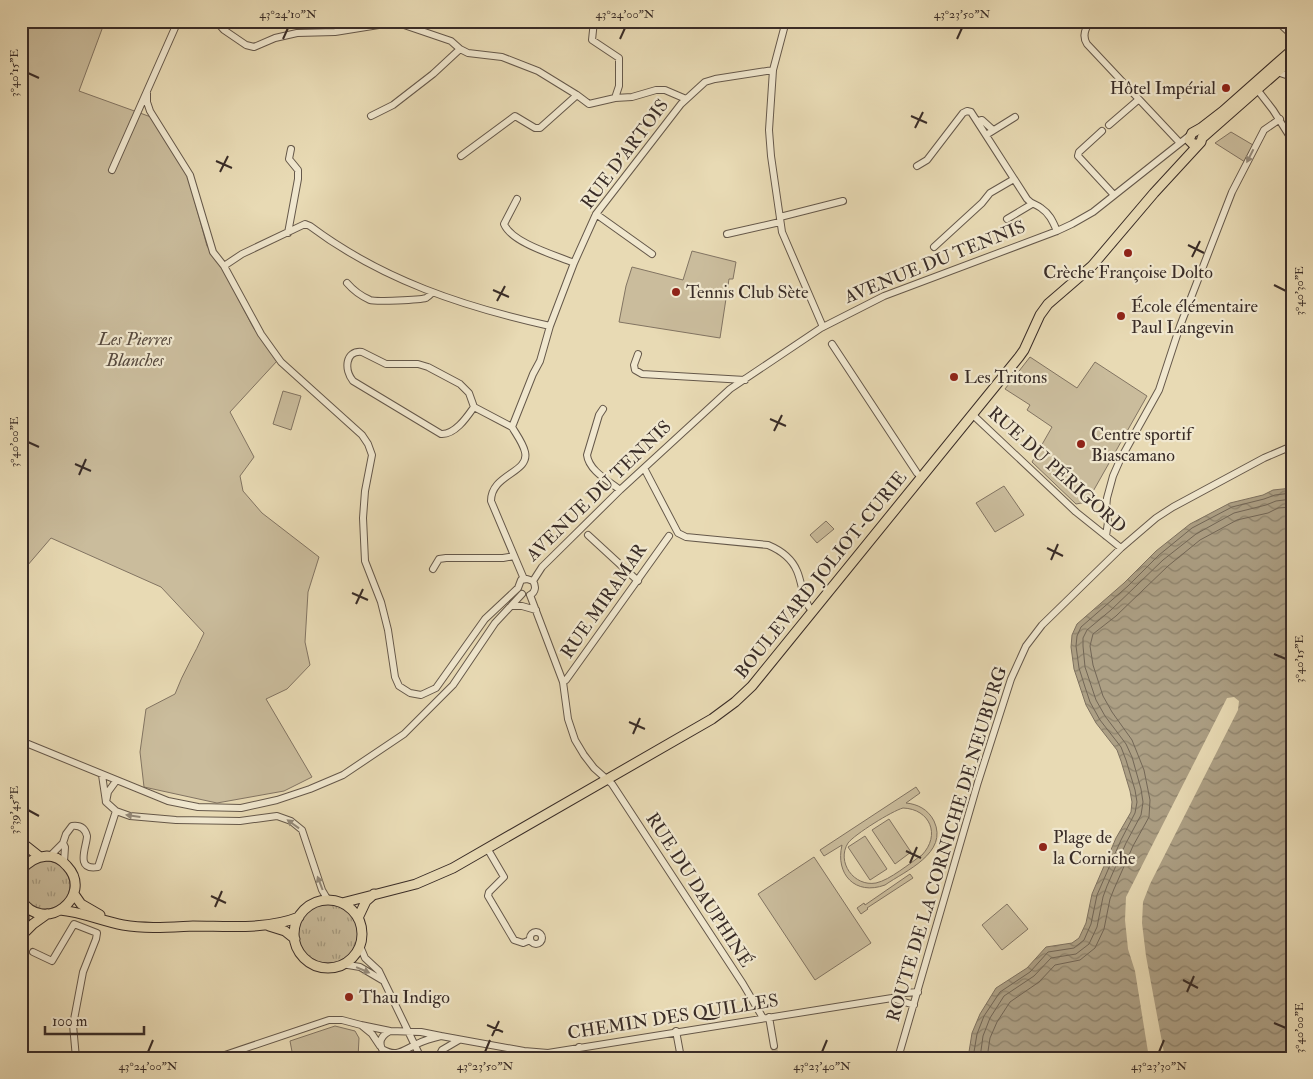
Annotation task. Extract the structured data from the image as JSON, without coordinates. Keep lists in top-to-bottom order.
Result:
{
  "streets": {
    "main road": ["AVENUE DU TENNIS", "BOULEVARD JOLIOT-CURIE"],
    "street": [
      "RUE D'ARTOIS",
      "RUE DU PÉRIGORD",
      "RUE MIRAMAR",
      "ROUTE DE LA CORNICHE DE NEUBURG",
      "RUE DU DAUPHINÉ",
      "CHEMIN DES QUILLES"
    ]
  },
  "crossings": [
    ["AVENUE DU TENNIS", "BOULEVARD JOLIOT-CURIE"],
    ["AVENUE DU TENNIS", "RUE DU DAUPHINÉ"],
    ["RUE DU PÉRIGORD", "BOULEVARD JOLIOT-CURIE"],
    ["RUE DU PÉRIGORD", "ROUTE DE LA CORNICHE DE NEUBURG"],
    ["BOULEVARD JOLIOT-CURIE", "RUE DU DAUPHINÉ"],
    ["RUE MIRAMAR", "RUE DU DAUPHINÉ"],
    ["ROUTE DE LA CORNICHE DE NEUBURG", "CHEMIN DES QUILLES"],
    ["RUE DU DAUPHINÉ", "CHEMIN DES QUILLES"]
  ],
  "parks": ["Les Pierres Blanches"],
  "places": [
    "Hôtel Impérial",
    "Crèche Françoise Dolto",
    "Tennis Club Sète",
    "École élémentaire Paul Langevin",
    "Les Tritons",
    "Centre sportif Biascamano",
    "Plage de la Corniche",
    "Thau Indigo"
  ],
  "scale_bar": "100 m",
  "coordinates": [
    "43°24'10\"N",
    "43°24'00\"N",
    "43°23'50\"N",
    "3°40'15\"E",
    "3°40'30\"E",
    "3°40'00\"E",
    "3°39'45\"E",
    "43°23'40\"N",
    "43°23'30\"N"
  ]
}
